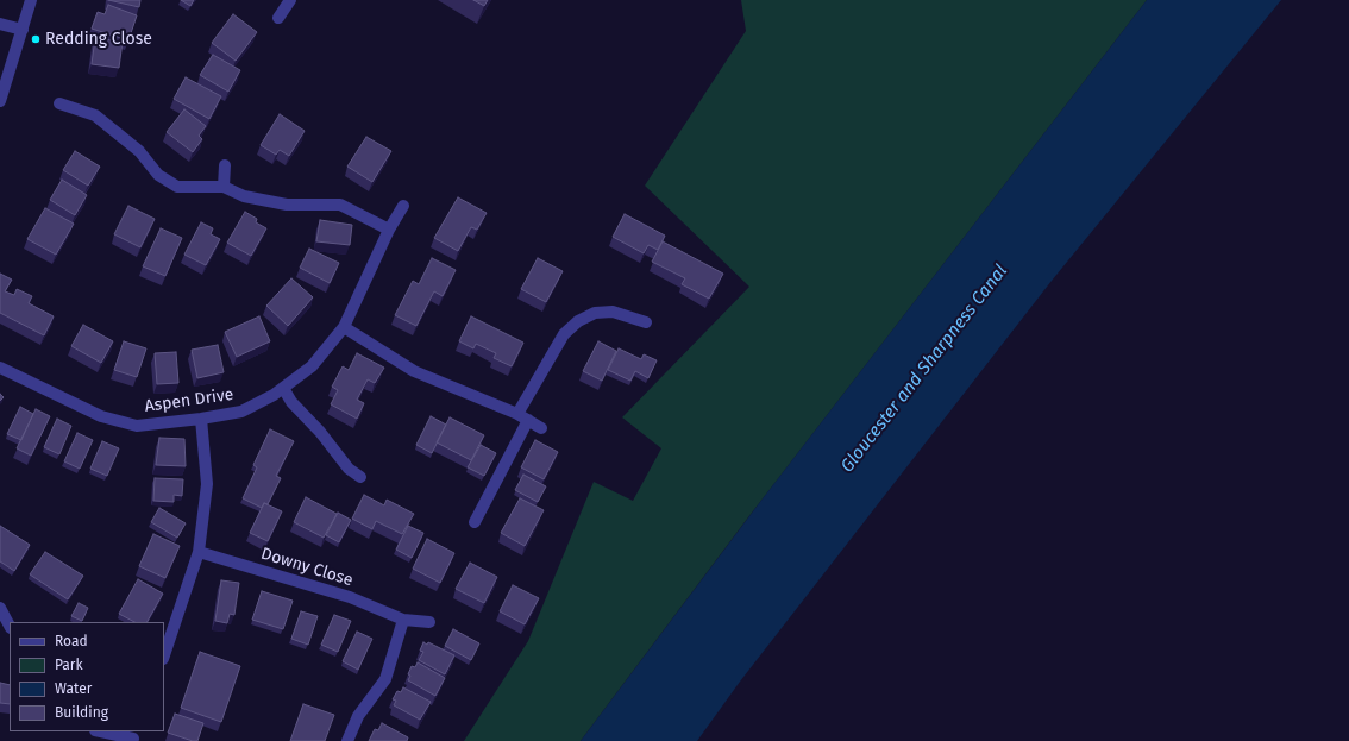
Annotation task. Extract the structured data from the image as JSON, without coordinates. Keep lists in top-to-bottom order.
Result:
{
  "streets": {
    "street": ["Aspen Drive", "Downy Close"]
  },
  "water": ["Gloucester and Sharpness Canal"],
  "places": ["Redding Close"],
  "legend": [
    "Road",
    "Park",
    "Water",
    "Building"
  ]
}
